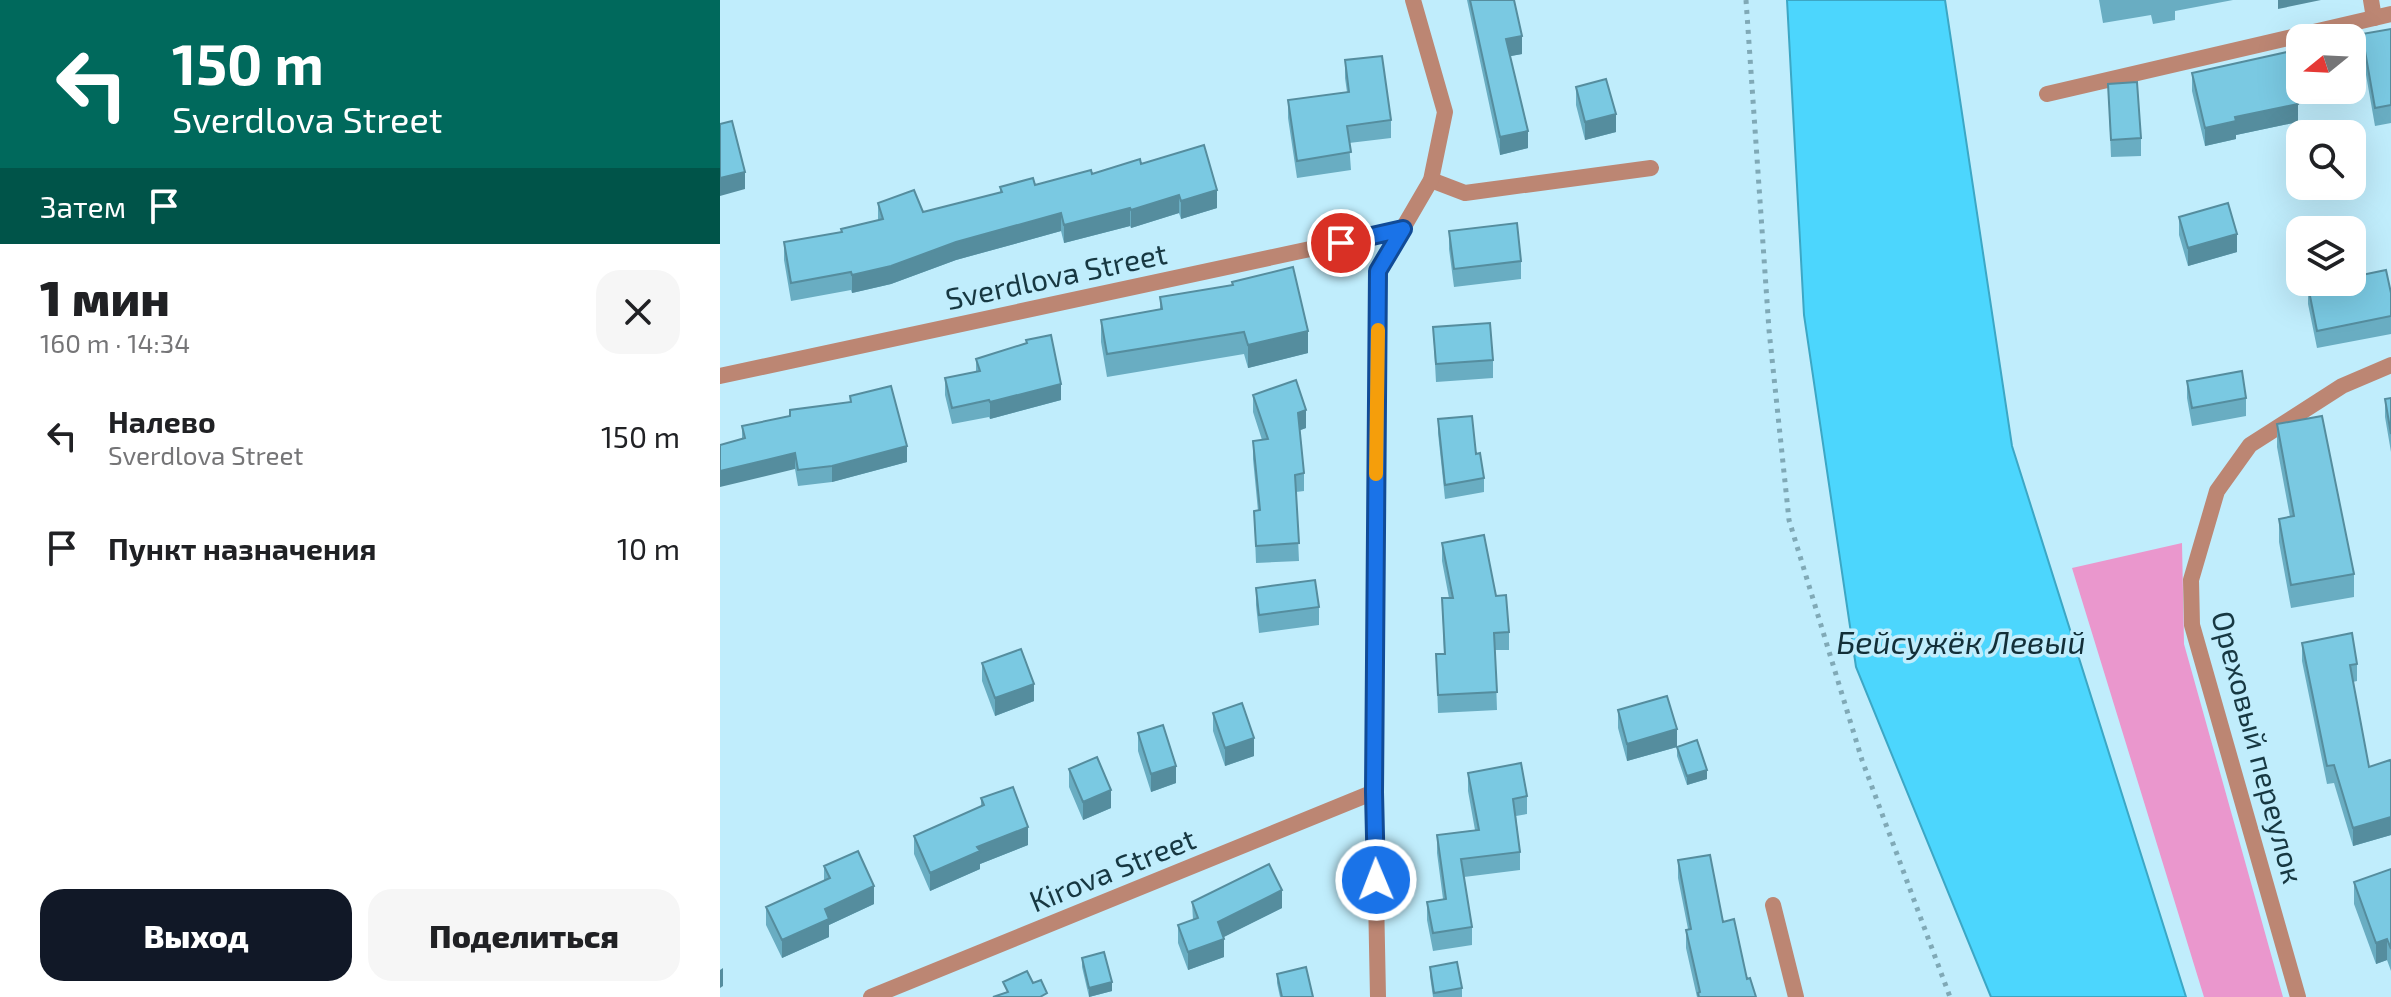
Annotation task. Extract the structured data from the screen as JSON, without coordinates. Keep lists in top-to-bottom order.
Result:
{
  "streets": {
    "street": ["Sverdlova Street", "Ореховый переулок", "Kirova Street"]
  },
  "water": ["Бейсужёк Левый"],
  "north": "left",
  "page": {
    "turn": ["150 m", "Sverdlova Street"],
    "then": "Затем",
    "heading": ["1 мин", "160 m · 14:34"],
    "list": [
      {
        "name": "Налево",
        "note": "Sverdlova Street",
        "value": "150 m"
      },
      {
        "name": "Пункт назначения",
        "value": "10 m"
      }
    ],
    "buttons": ["Выход", "Поделиться"]
  }
}
